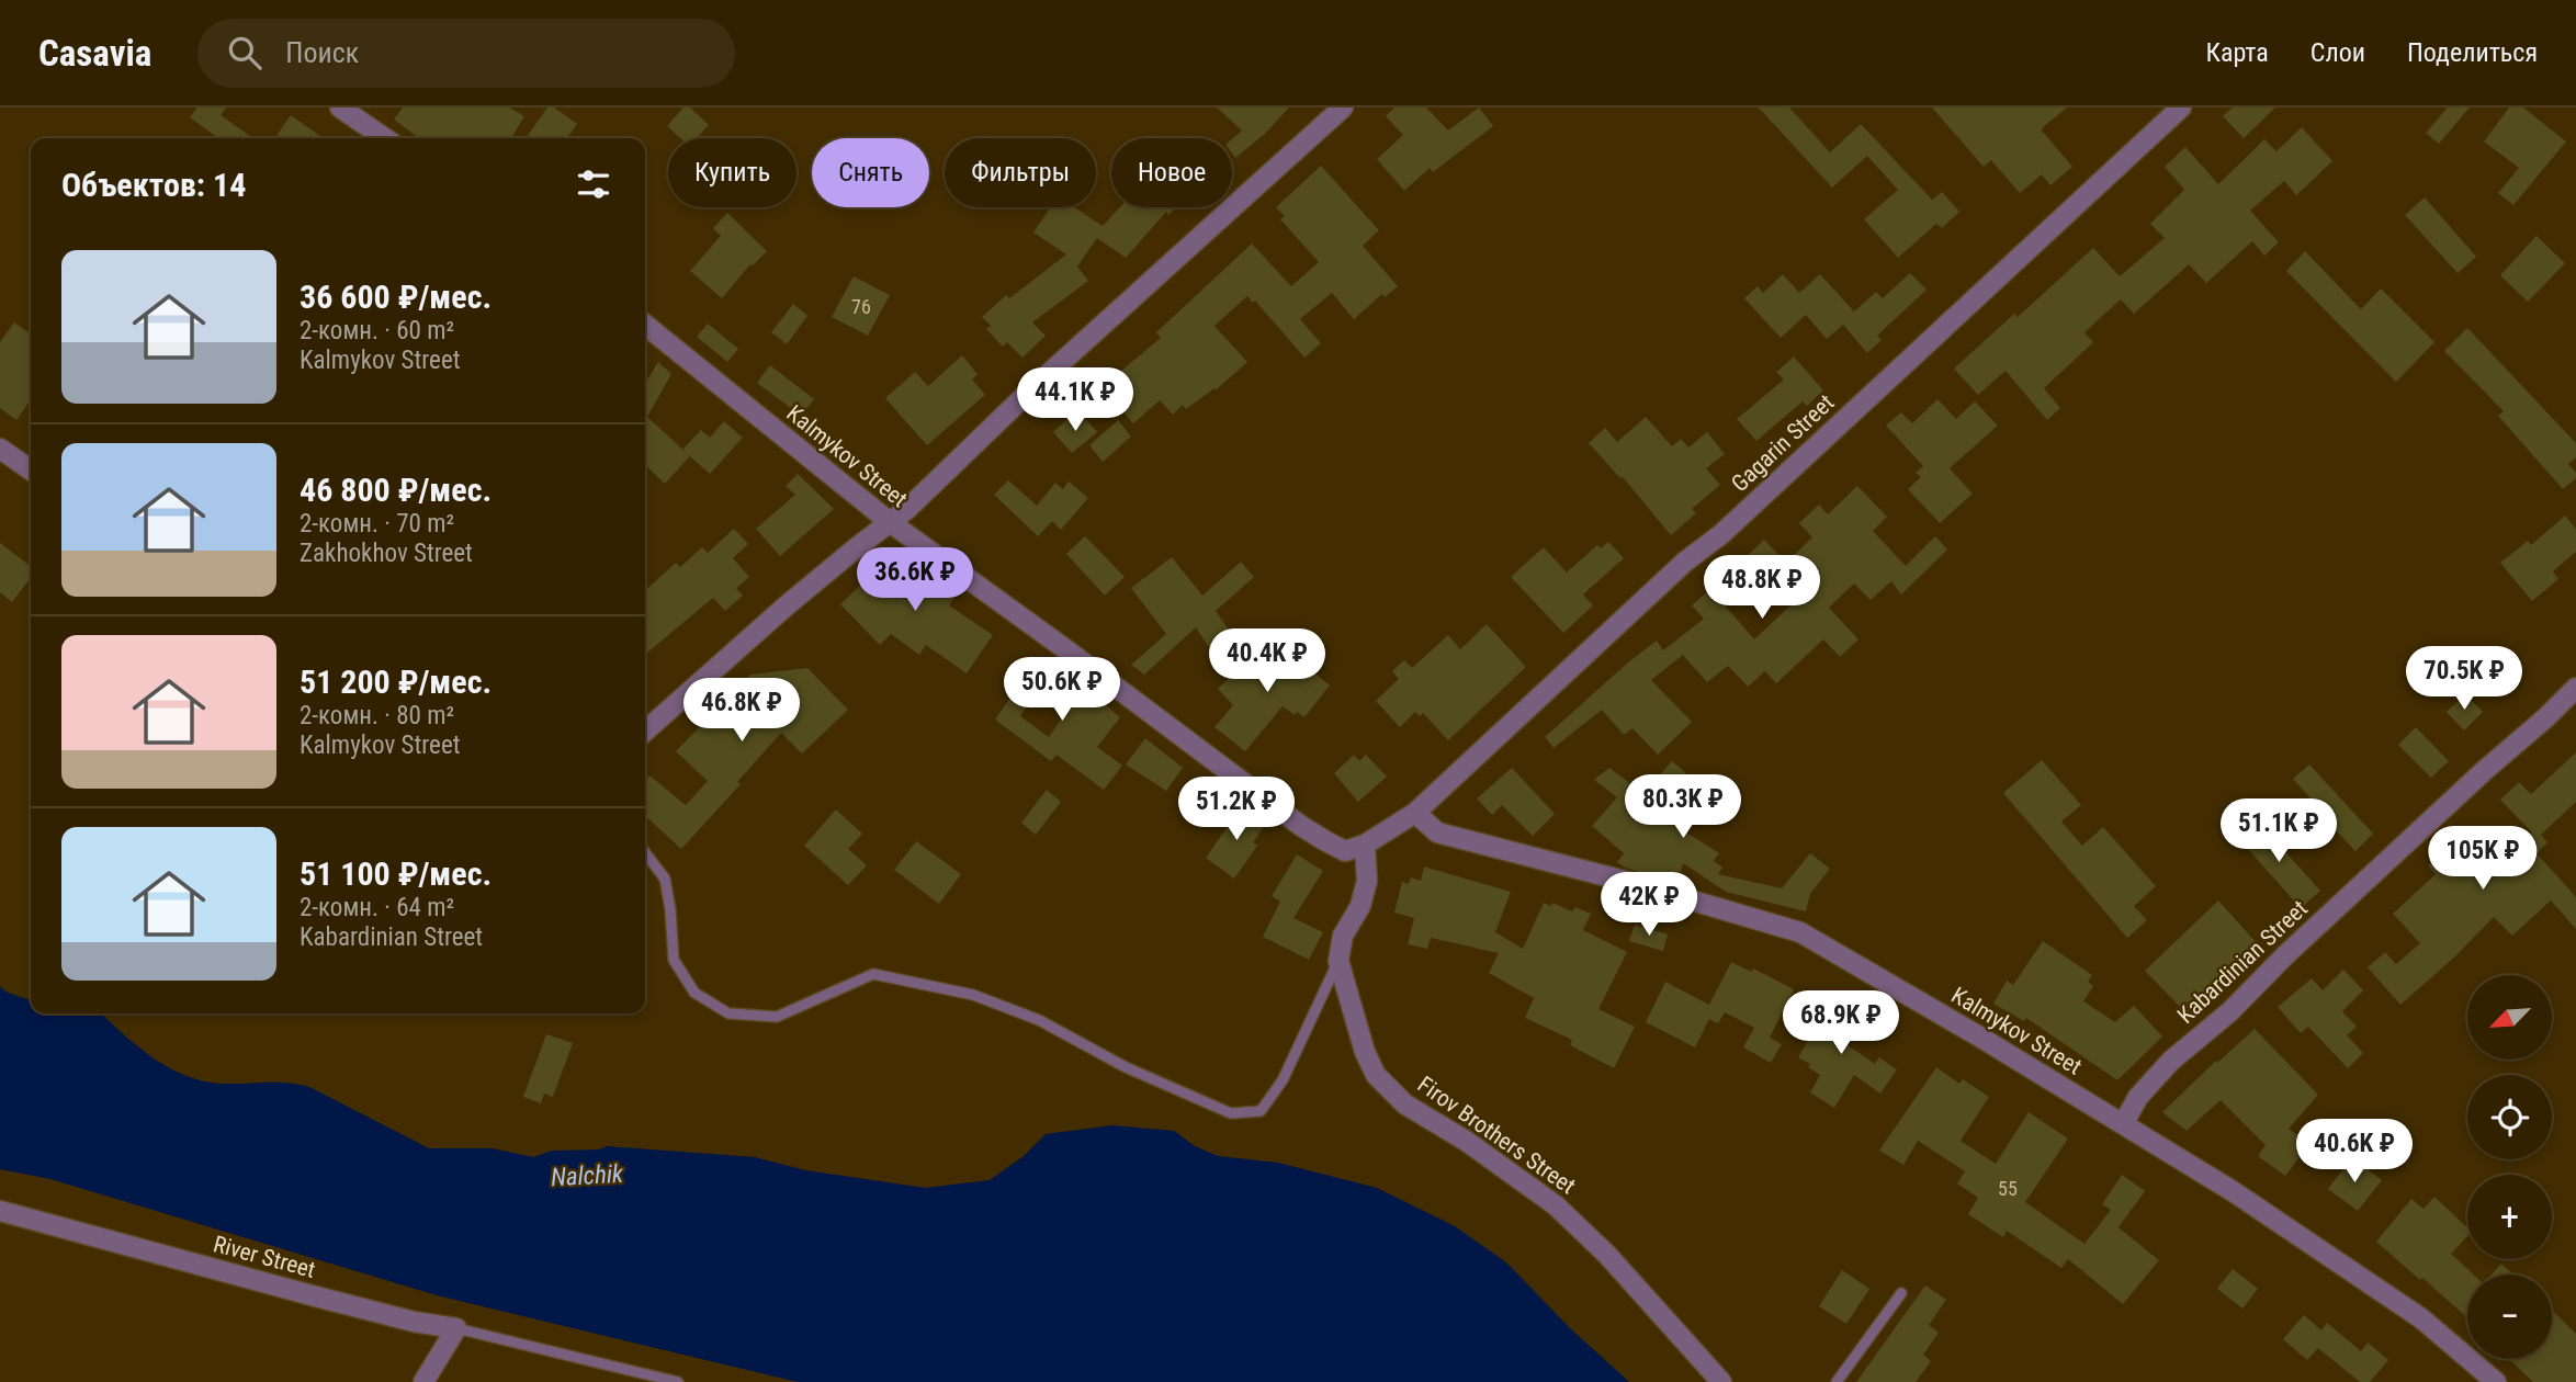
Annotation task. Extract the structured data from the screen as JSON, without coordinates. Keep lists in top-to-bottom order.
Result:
{
  "streets": {
    "street": [
      "Gagarin Street",
      "Kalmykov Street",
      "Kabardinian Street",
      "Firov Brothers Street",
      "River Street"
    ]
  },
  "crossings": [
    ["Gagarin Street", "Kalmykov Street"],
    ["Kalmykov Street", "Kabardinian Street"]
  ],
  "water": ["Nalchik"],
  "house_numbers": ["76", "55"],
  "north": "bottom left",
  "page": {
    "header": "Casavia",
    "search": "Поиск",
    "nav": ["Карта", "Слои", "Поделиться"],
    "chip": [
      "Купить",
      "Снять",
      "Фильтры",
      "Новое"
    ],
    "heading": "Объектов: 14",
    "list": [
      {
        "name": "36 600 ₽/мес.",
        "note": "2-комн. · 60 m² · Kalmykov Street"
      },
      {
        "name": "46 800 ₽/мес.",
        "note": "2-комн. · 70 m² · Zakhokhov Street"
      },
      {
        "name": "51 200 ₽/мес.",
        "note": "2-комн. · 80 m² · Kalmykov Street"
      },
      {
        "name": "51 100 ₽/мес.",
        "note": "2-комн. · 64 m² · Kabardinian Street"
      }
    ],
    "price": [
      "44.1K ₽",
      "36.6K ₽",
      "48.8K ₽",
      "40.4K ₽",
      "70.5K ₽",
      "50.6K ₽",
      "46.8K ₽",
      "80.3K ₽",
      "51.2K ₽",
      "51.1K ₽",
      "105K ₽",
      "42K ₽",
      "68.9K ₽",
      "40.6K ₽"
    ],
    "map_buttons": ["+", "−"]
  }
}
